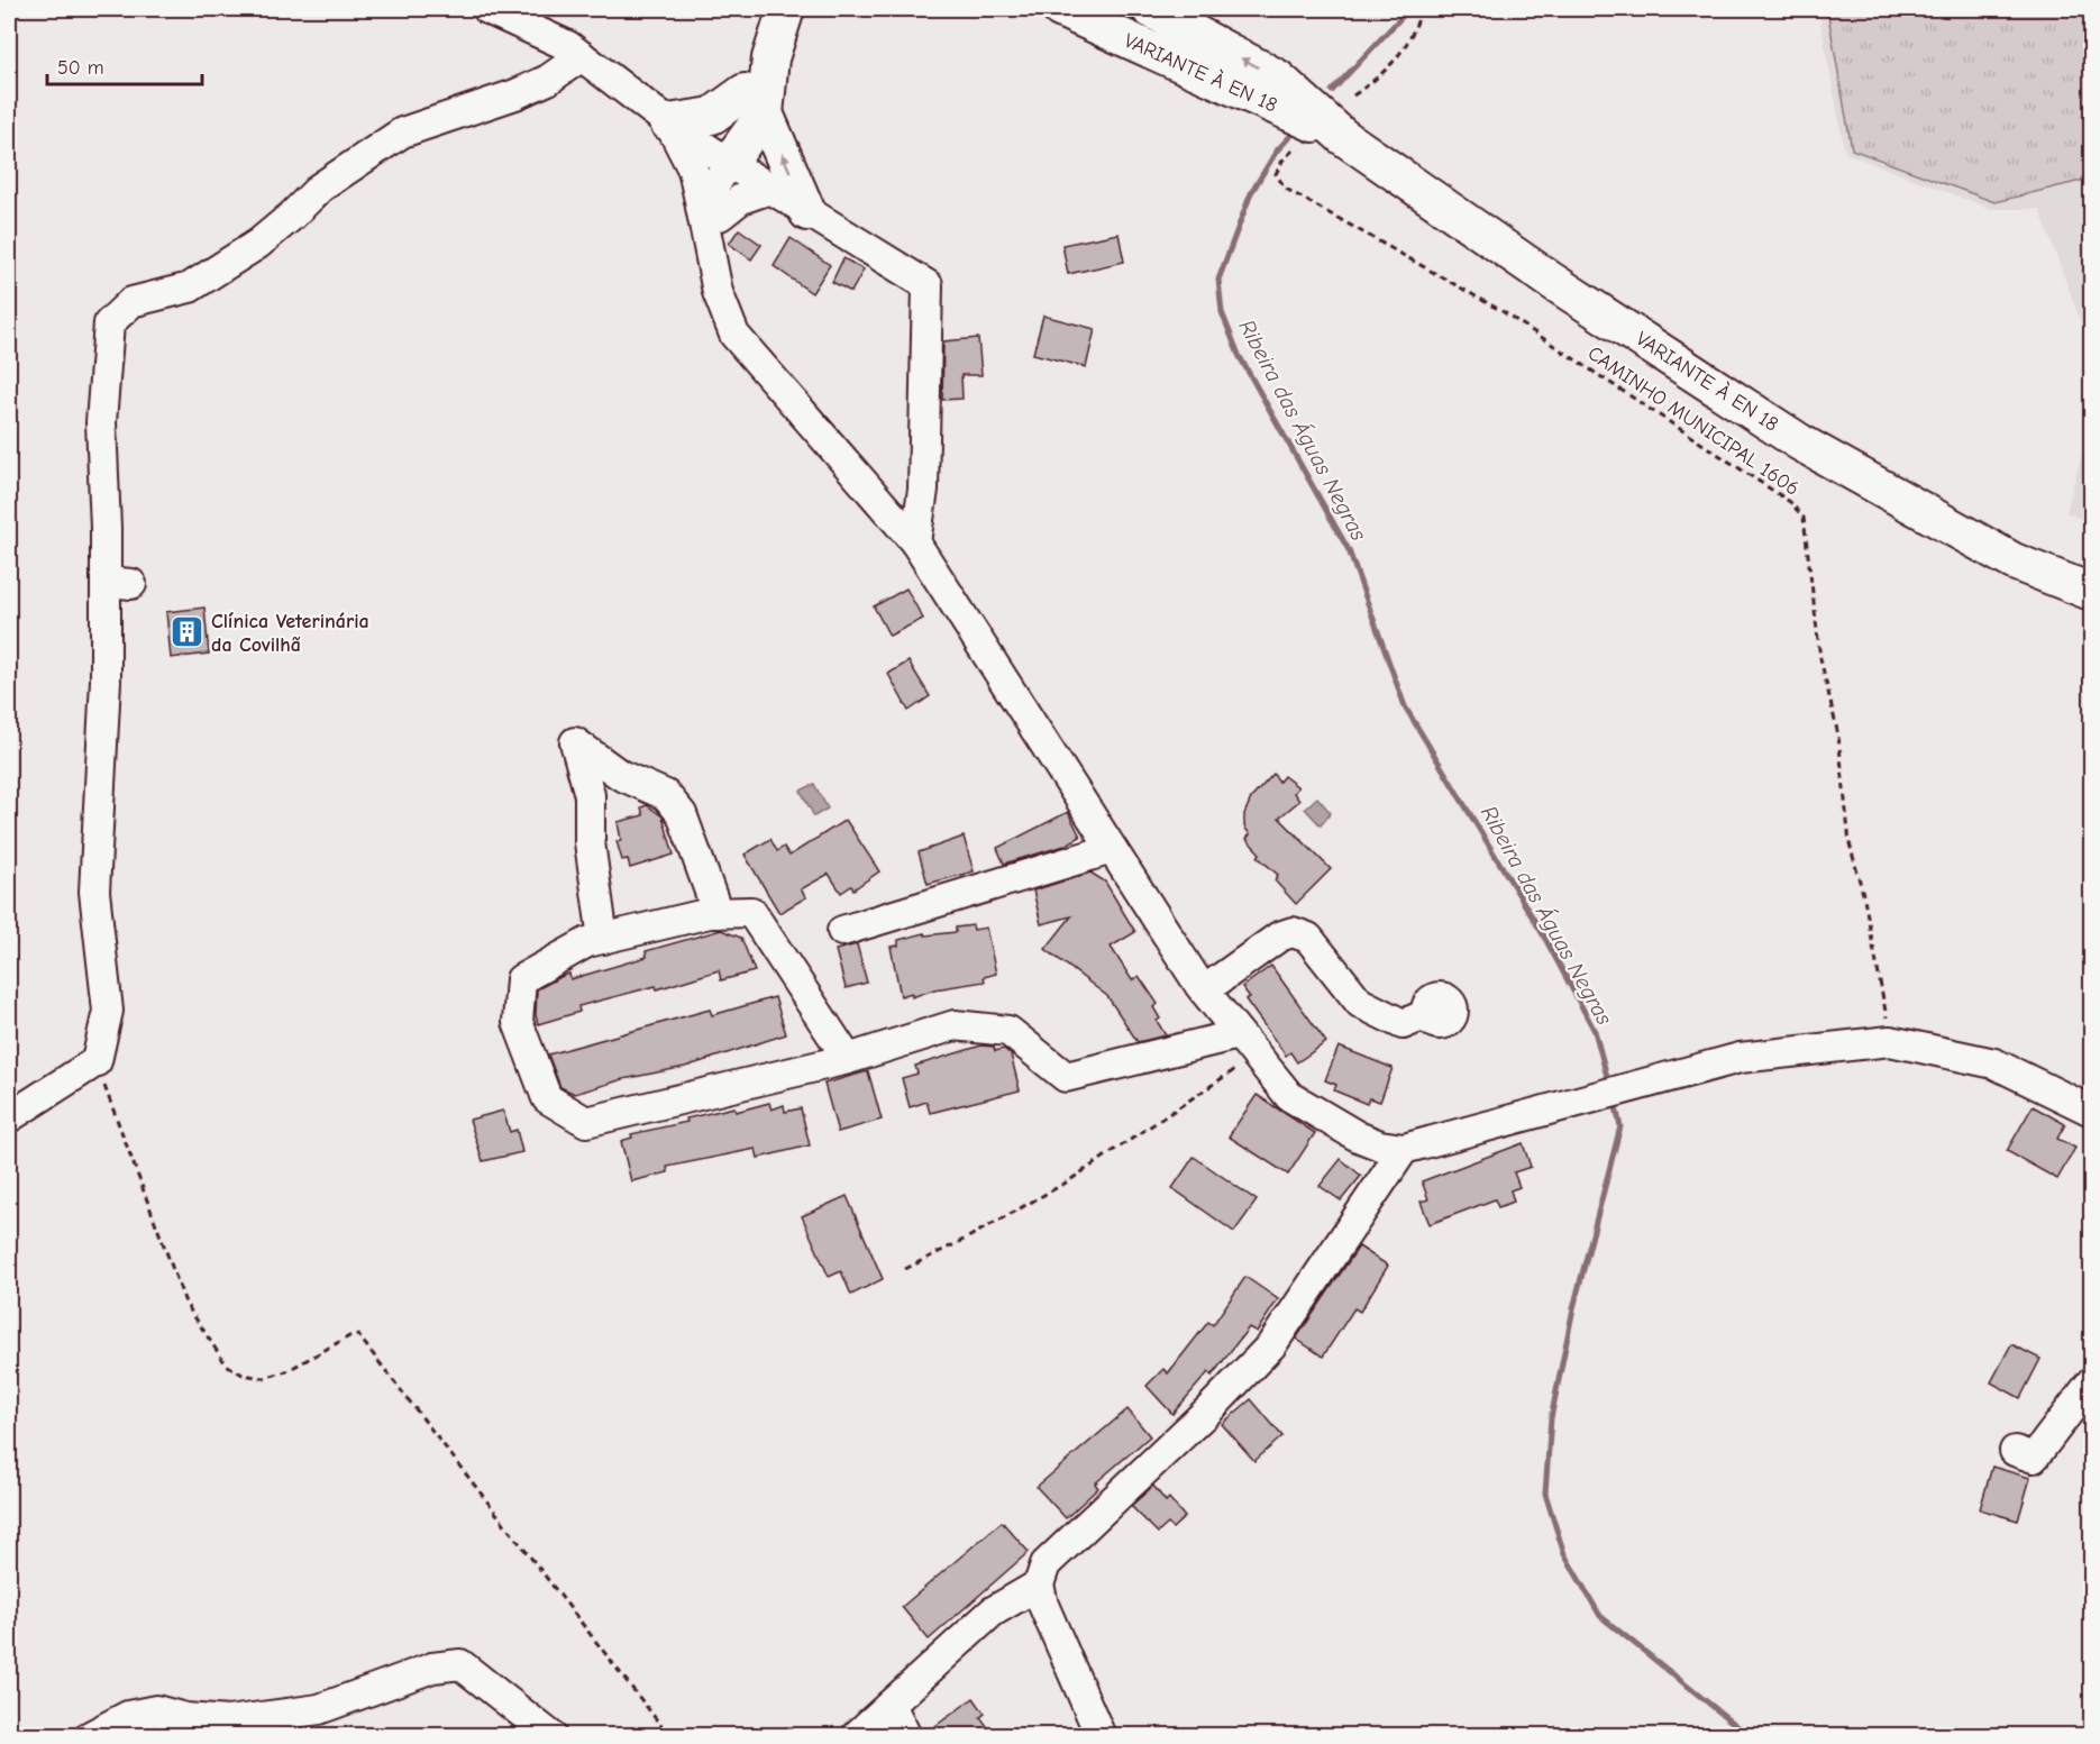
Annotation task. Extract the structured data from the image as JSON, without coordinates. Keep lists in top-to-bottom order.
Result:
{
  "streets": {
    "main road": ["VARIANTE À EN 18"],
    "path": ["CAMINHO MUNICIPAL 1606"]
  },
  "water": ["Ribeira das Águas Negras"],
  "places": {
    "building": ["Clínica Veterinária da Covilhã"]
  },
  "scale_bar": "50 m"
}
